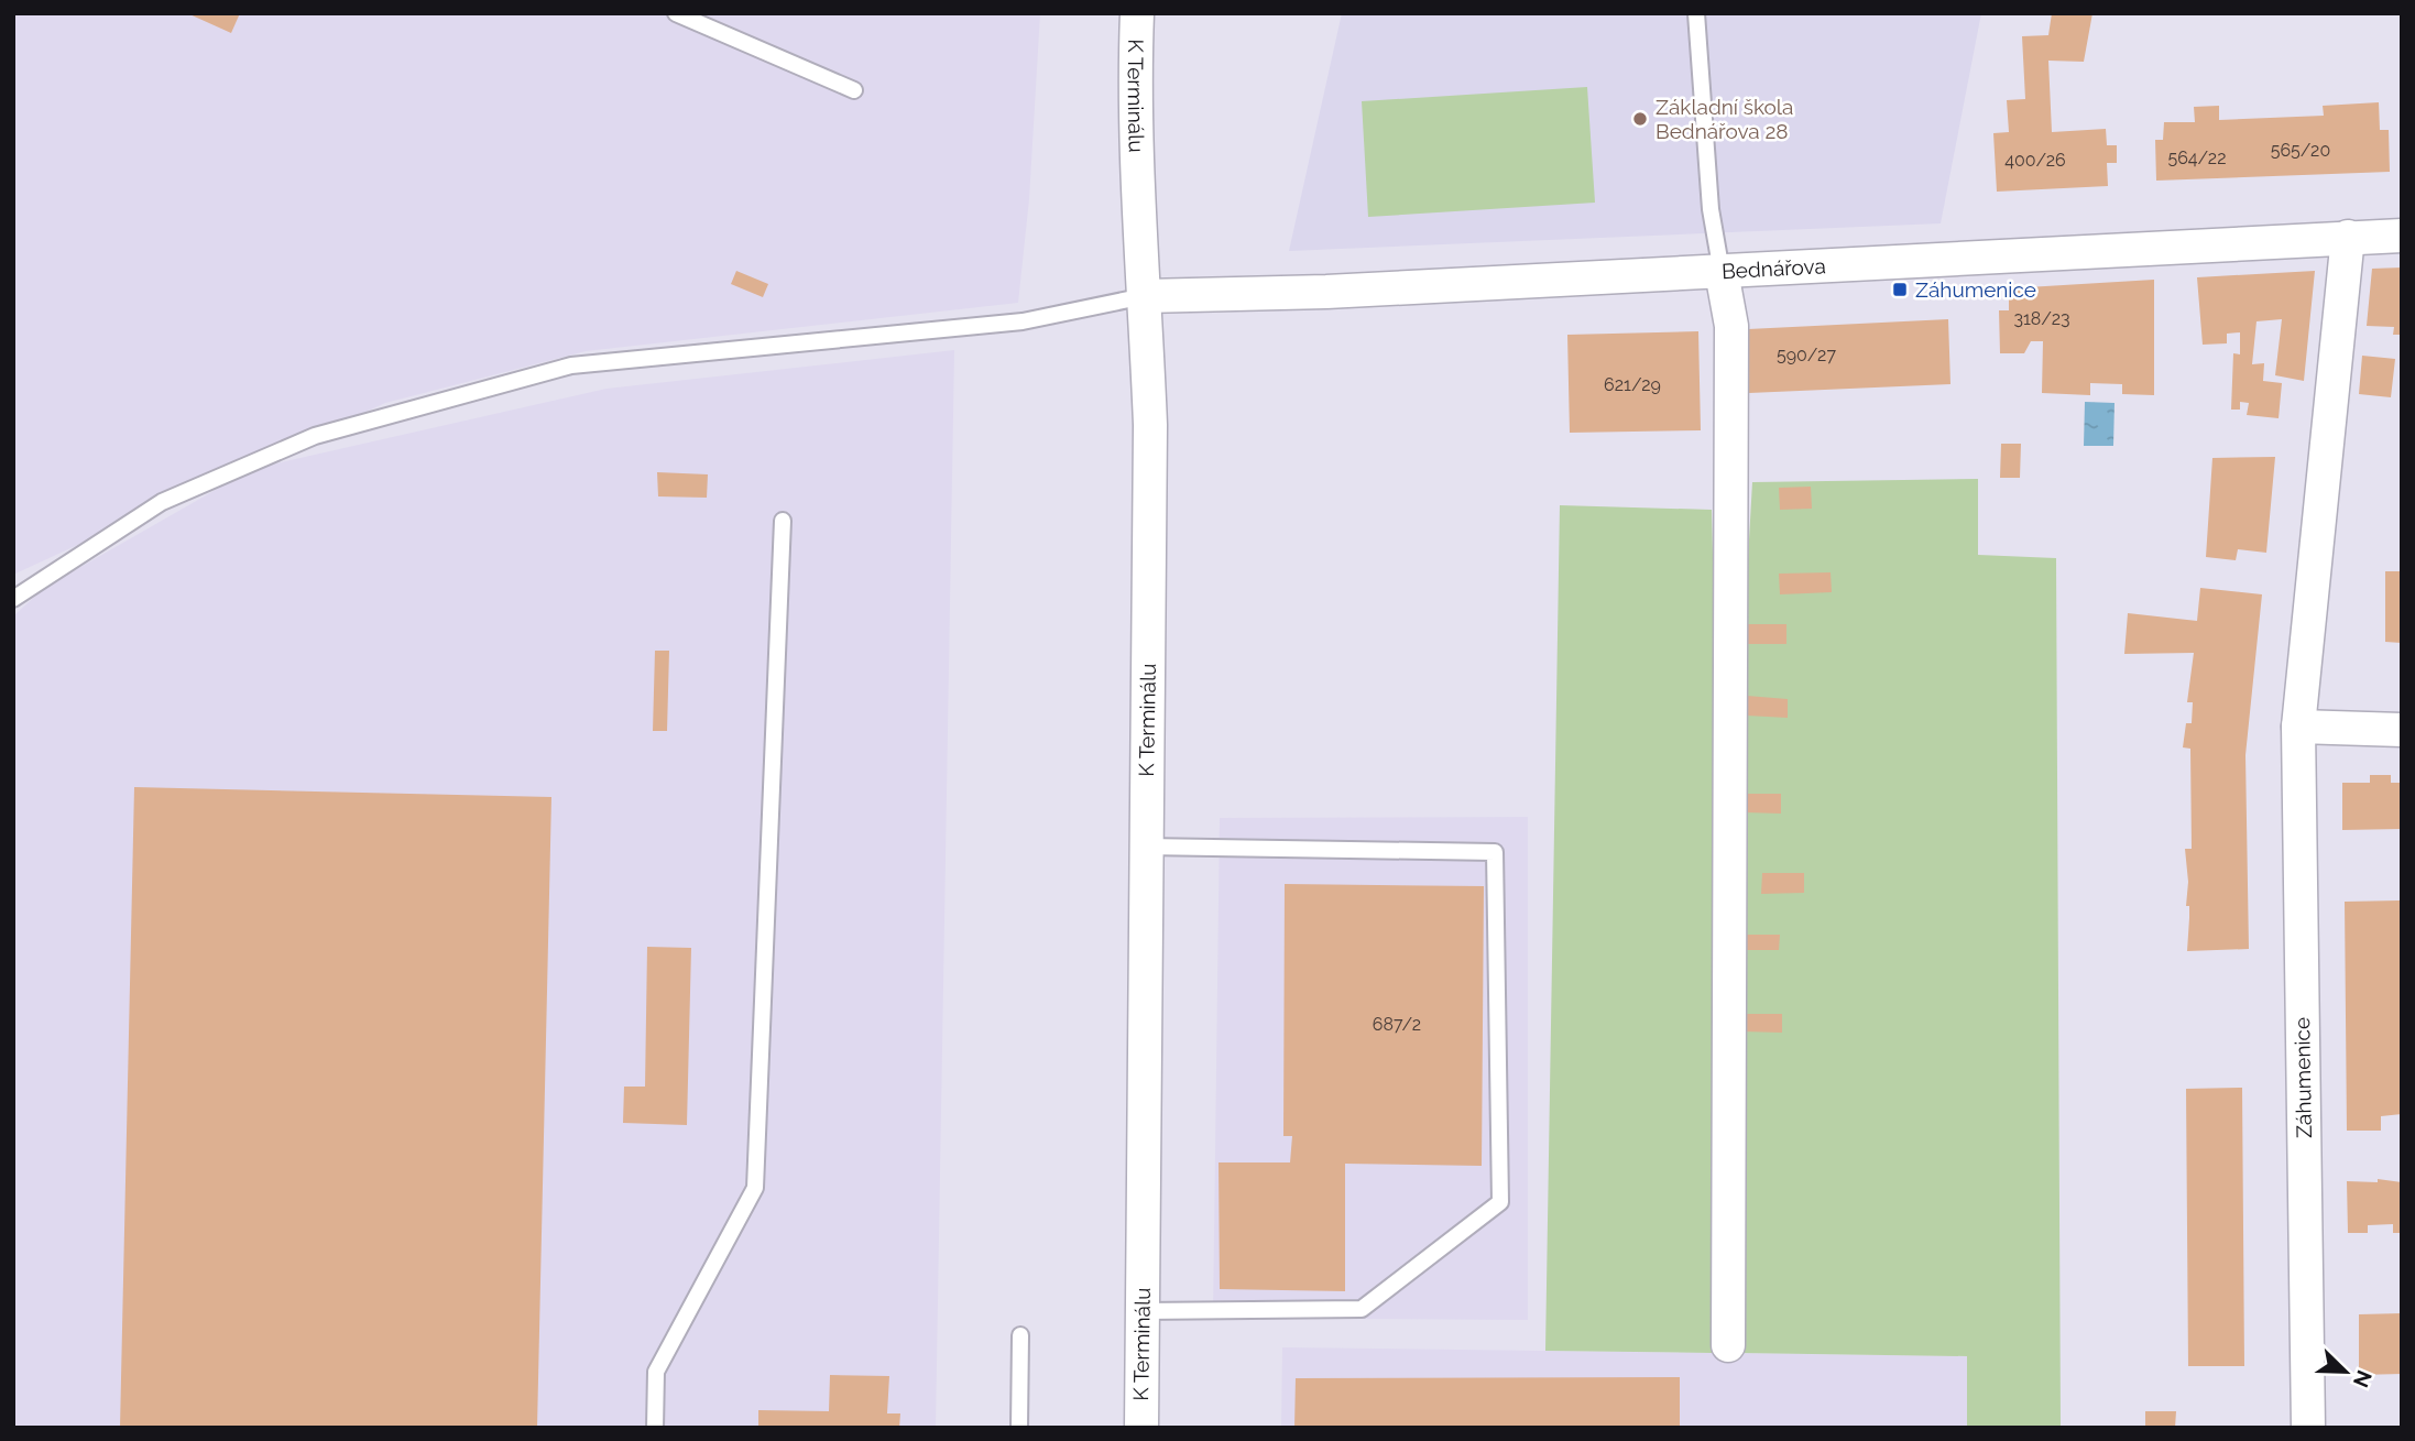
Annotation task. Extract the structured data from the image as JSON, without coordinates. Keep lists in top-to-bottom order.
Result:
{
  "streets": {
    "street": ["K Terminálu", "Bednářova", "Záhumenice"]
  },
  "crossings": [
    ["K Terminálu", "Bednářova"],
    ["Bednářova", "Záhumenice"]
  ],
  "places": {
    "other": ["Základní škola Bednářova 28"],
    "transit": ["Záhumenice"]
  },
  "house_numbers": [
    "565/20",
    "564/22",
    "400/26",
    "318/23",
    "590/27",
    "621/29",
    "687/2"
  ],
  "north": "bottom right"
}
